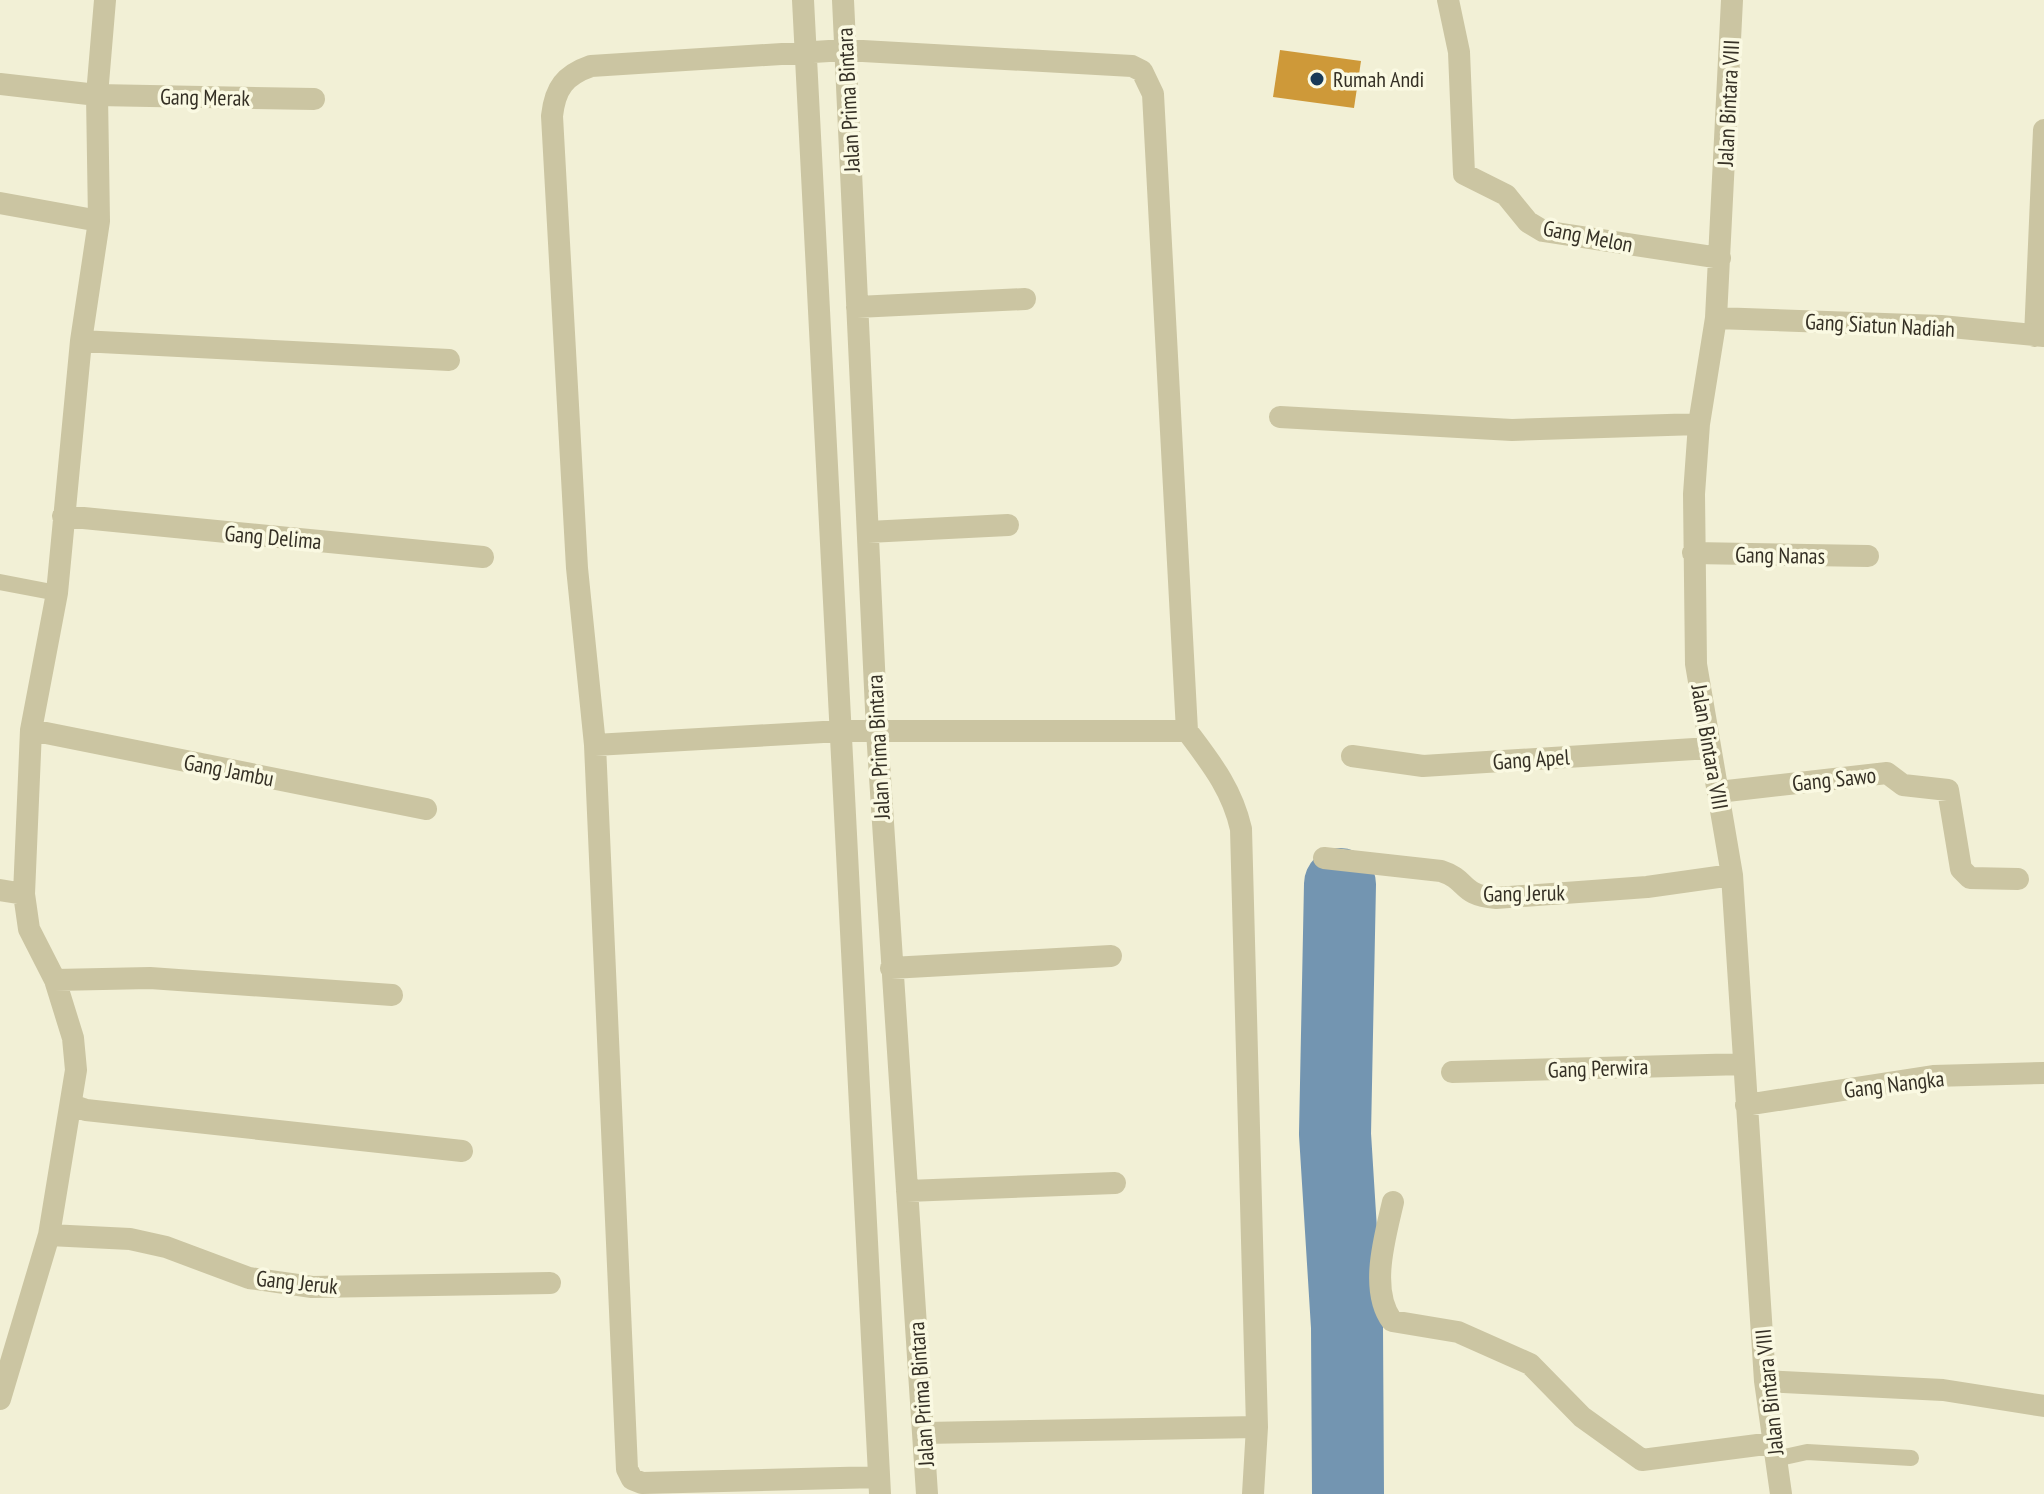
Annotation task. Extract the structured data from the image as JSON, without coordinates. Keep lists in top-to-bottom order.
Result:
{
  "streets": {
    "street": [
      "Gang Merak",
      "Jalan Prima Bintara",
      "Jalan Bintara VIII",
      "Gang Melon",
      "Gang Siatun Nadiah",
      "Gang Delima",
      "Gang Nanas",
      "Gang Apel",
      "Gang Jambu",
      "Gang Sawo",
      "Gang Jeruk",
      "Gang Perwira",
      "Gang Nangka"
    ]
  },
  "crossings": [
    ["Jalan Bintara VIII", "Gang Melon"],
    ["Jalan Bintara VIII", "Gang Siatun Nadiah"],
    ["Jalan Bintara VIII", "Gang Nanas"],
    ["Jalan Bintara VIII", "Gang Apel"],
    ["Jalan Bintara VIII", "Gang Sawo"],
    ["Jalan Bintara VIII", "Gang Jeruk"],
    ["Jalan Bintara VIII", "Gang Perwira"],
    ["Jalan Bintara VIII", "Gang Nangka"]
  ],
  "places": ["Rumah Andi"]
}
